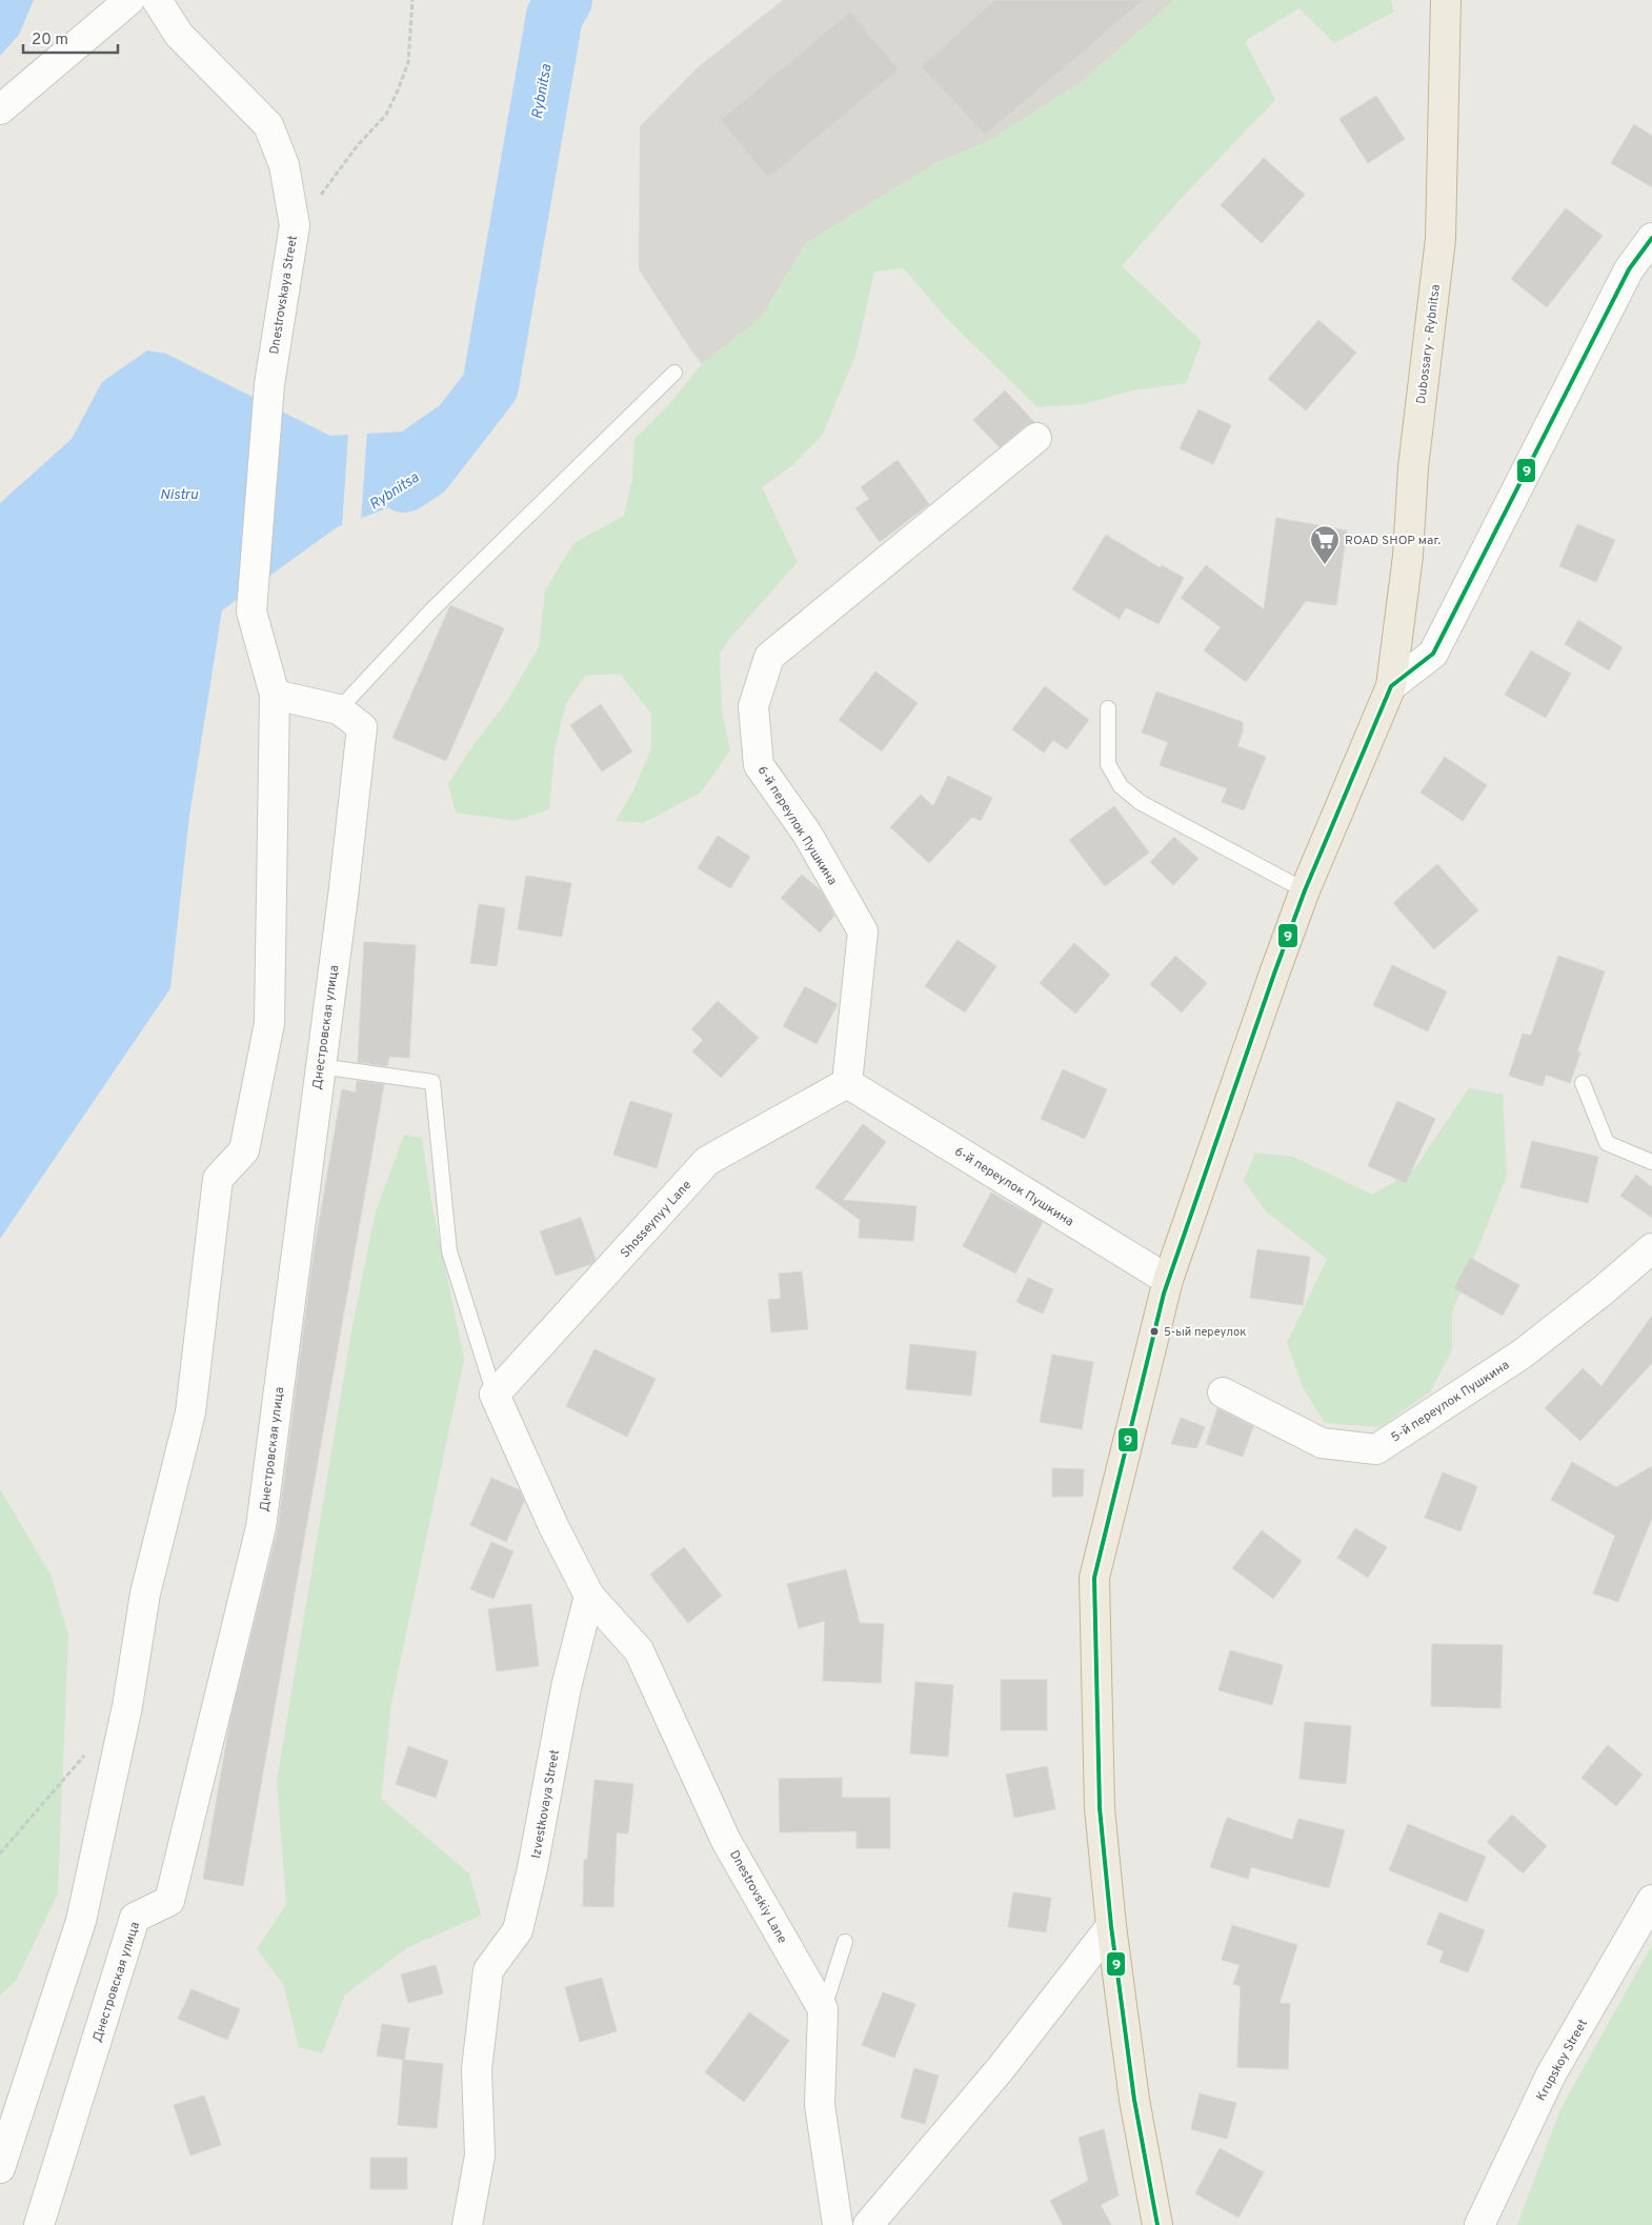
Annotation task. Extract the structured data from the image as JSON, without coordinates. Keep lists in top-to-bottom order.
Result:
{
  "streets": {
    "highway": ["Dubossary - Rybnitsa"],
    "street": [
      "Dnestrovskaya Street",
      "6-й переулок Пушкина",
      "Днестровская улица",
      "Shosseynyy Lane",
      "5-й переулок Пушкина",
      "Izvestkovaya Street",
      "Dnestrovskiy Lane",
      "Krupskoy Street"
    ]
  },
  "crossings": [
    ["Dnestrovskaya Street", "Днестровская улица"],
    ["Dubossary - Rybnitsa", "6-й переулок Пушкина"],
    ["6-й переулок Пушкина", "Shosseynyy Lane"],
    ["Izvestkovaya Street", "Dnestrovskiy Lane"]
  ],
  "water": ["Rybnitsa", "Nistru"],
  "places": {
    "supermarket": ["ROAD SHOP маг."],
    "other": ["5-ый переулок"]
  },
  "lines": ["transit line 9"],
  "scale_bar": "20 m"
}
